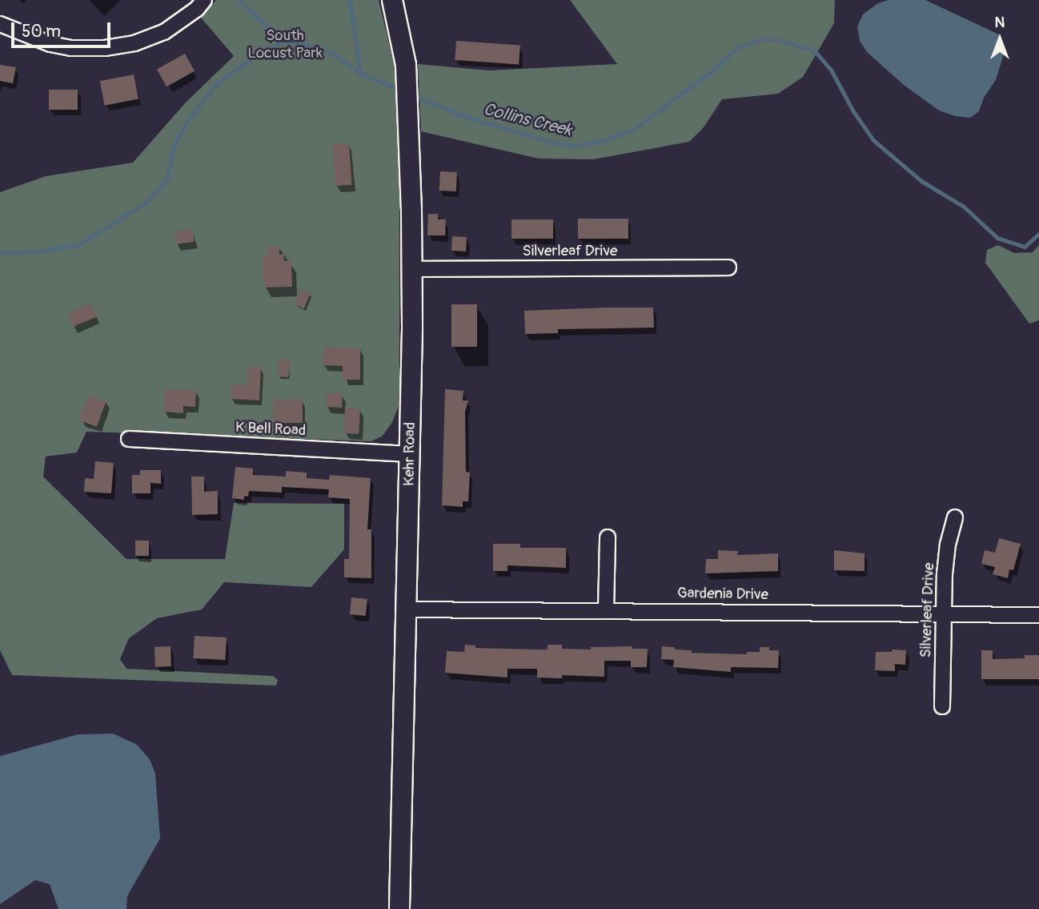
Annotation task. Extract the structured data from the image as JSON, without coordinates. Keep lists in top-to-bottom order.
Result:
{
  "streets": {
    "street": [
      "Silverleaf Drive",
      "K Bell Road",
      "Kehr Road",
      "Gardenia Drive"
    ]
  },
  "crossings": [
    ["Silverleaf Drive", "Kehr Road"],
    ["Silverleaf Drive", "Gardenia Drive"],
    ["K Bell Road", "Kehr Road"],
    ["Kehr Road", "Gardenia Drive"]
  ],
  "water": ["Collins Creek"],
  "parks": ["South Locust Park"],
  "scale_bar": "50 m",
  "north": "top"
}
